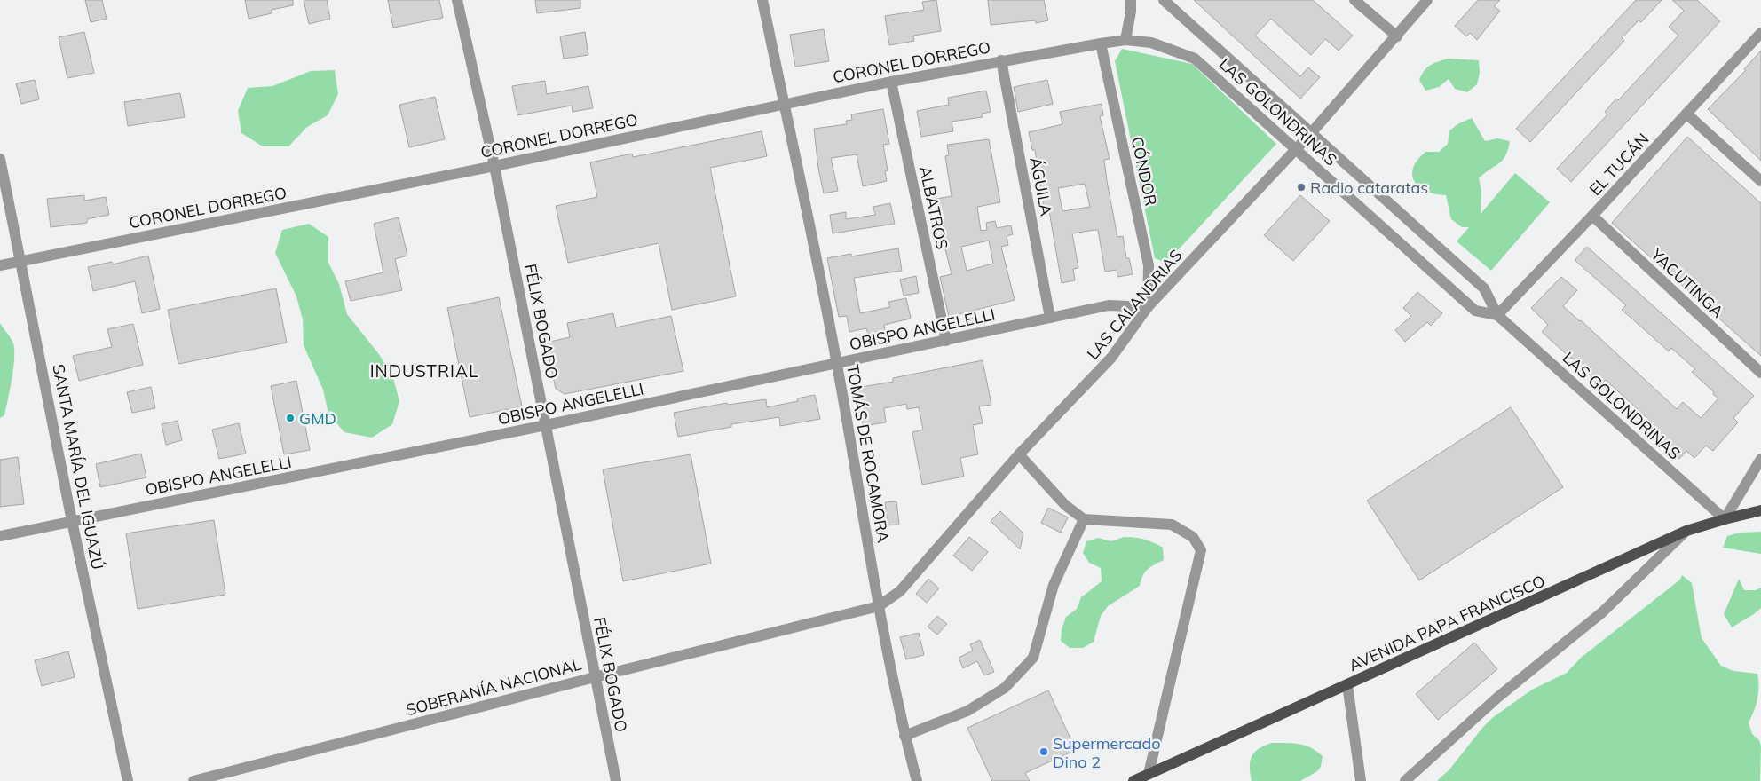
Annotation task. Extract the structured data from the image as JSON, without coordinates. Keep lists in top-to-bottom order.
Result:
{
  "streets": {
    "main road": ["AVENIDA PAPA FRANCISCO"],
    "street": [
      "CORONEL DORREGO",
      "LAS GOLONDRINAS",
      "EL TUCÁN",
      "CÓNDOR",
      "ÁGUILA",
      "ALBATROS",
      "YACUTINGA",
      "LAS CALANDRIAS",
      "FÉLIX BOGADO",
      "OBISPO ANGELELLI",
      "TOMÁS DE ROCAMORA",
      "SANTA MARÍA DEL IGUAZÚ",
      "SOBERANÍA NACIONAL"
    ]
  },
  "crossings": [
    ["CORONEL DORREGO", "LAS GOLONDRINAS"],
    ["CORONEL DORREGO", "CÓNDOR"],
    ["CORONEL DORREGO", "ÁGUILA"],
    ["CORONEL DORREGO", "ALBATROS"],
    ["CORONEL DORREGO", "FÉLIX BOGADO"],
    ["CORONEL DORREGO", "TOMÁS DE ROCAMORA"],
    ["CORONEL DORREGO", "SANTA MARÍA DEL IGUAZÚ"],
    ["LAS GOLONDRINAS", "EL TUCÁN"],
    ["LAS GOLONDRINAS", "LAS CALANDRIAS"],
    ["LAS GOLONDRINAS", "AVENIDA PAPA FRANCISCO"],
    ["EL TUCÁN", "YACUTINGA"],
    ["CÓNDOR", "LAS CALANDRIAS"],
    ["CÓNDOR", "OBISPO ANGELELLI"],
    ["ÁGUILA", "OBISPO ANGELELLI"],
    ["ALBATROS", "OBISPO ANGELELLI"],
    ["LAS CALANDRIAS", "OBISPO ANGELELLI"],
    ["LAS CALANDRIAS", "TOMÁS DE ROCAMORA"],
    ["LAS CALANDRIAS", "SOBERANÍA NACIONAL"],
    ["FÉLIX BOGADO", "OBISPO ANGELELLI"],
    ["FÉLIX BOGADO", "SOBERANÍA NACIONAL"],
    ["OBISPO ANGELELLI", "TOMÁS DE ROCAMORA"],
    ["OBISPO ANGELELLI", "SANTA MARÍA DEL IGUAZÚ"],
    ["TOMÁS DE ROCAMORA", "SOBERANÍA NACIONAL"]
  ],
  "districts": ["INDUSTRIAL"],
  "places": ["Radio cataratas", "GMD", "Supermercado Dino 2"]
}
